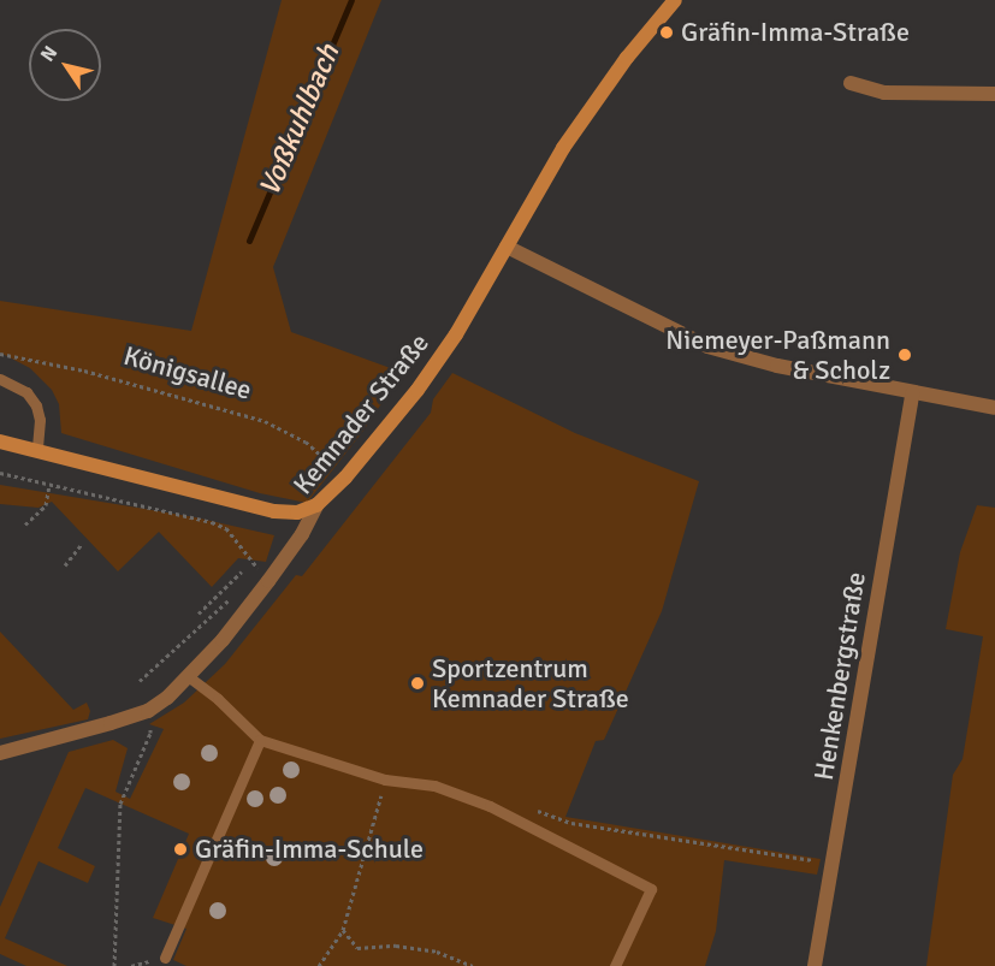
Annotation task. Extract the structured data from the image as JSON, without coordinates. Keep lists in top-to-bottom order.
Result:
{
  "streets": {
    "main road": ["Kemnader Straße"],
    "street": ["Henkenbergstraße"],
    "path": ["Königsallee"]
  },
  "crossings": [
    ["Königsallee", "Kemnader Straße"]
  ],
  "water": ["Voßkuhlbach"],
  "places": [
    "Gräfin-Imma-Straße",
    "Niemeyer-Paßmann & Scholz",
    "Sportzentrum Kemnader Straße",
    "Gräfin-Imma-Schule"
  ],
  "north": "top left"
}
